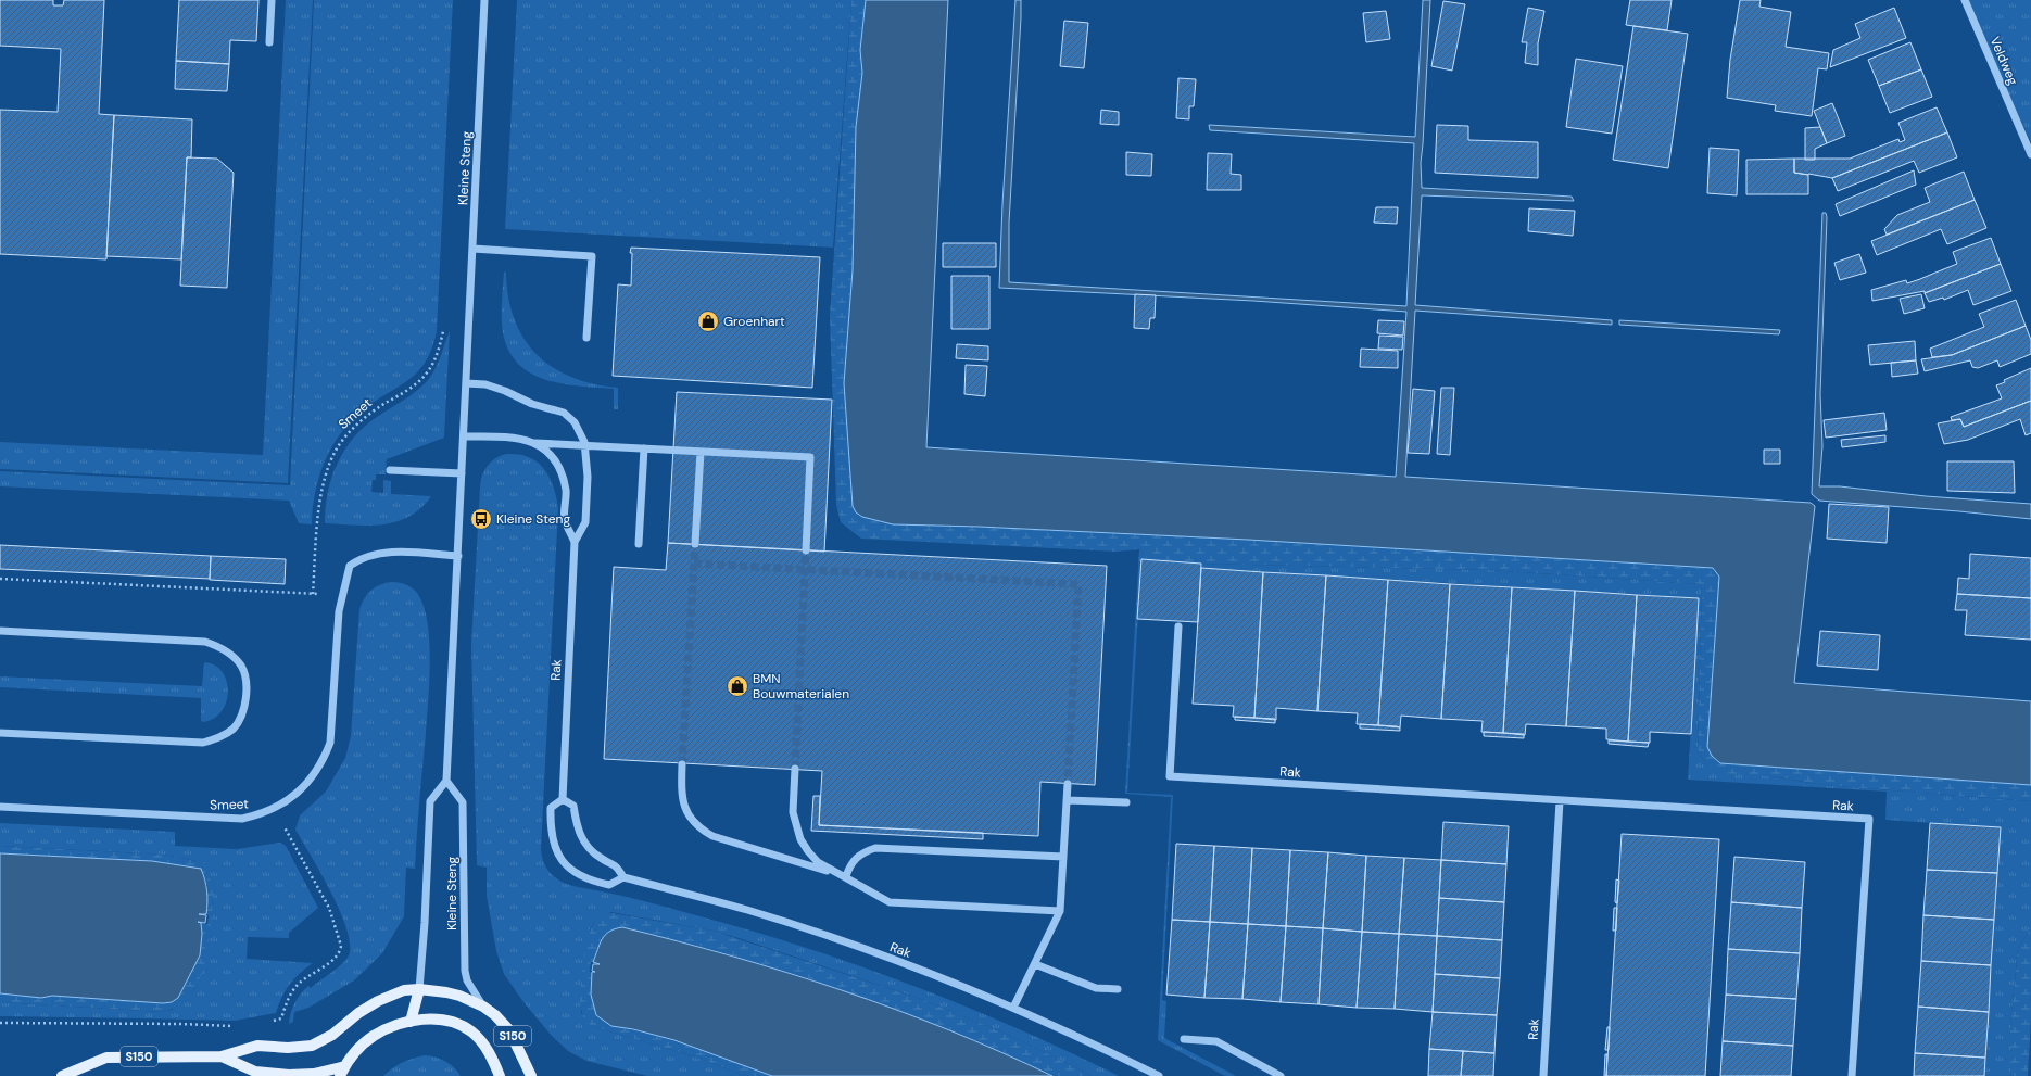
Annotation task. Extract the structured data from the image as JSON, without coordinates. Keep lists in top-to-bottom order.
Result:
{
  "streets": {
    "main road": ["S150"],
    "street": [
      "Veldweg",
      "Kleine Steng",
      "Smeet",
      "Rak"
    ]
  },
  "crossings": [
    ["Kleine Steng", "Smeet"],
    ["Kleine Steng", "Rak"],
    ["Kleine Steng", "S150"]
  ],
  "places": {
    "shop": ["Groenhart", "BMN Bouwmaterialen"],
    "bus stop": ["Kleine Steng"]
  }
}
